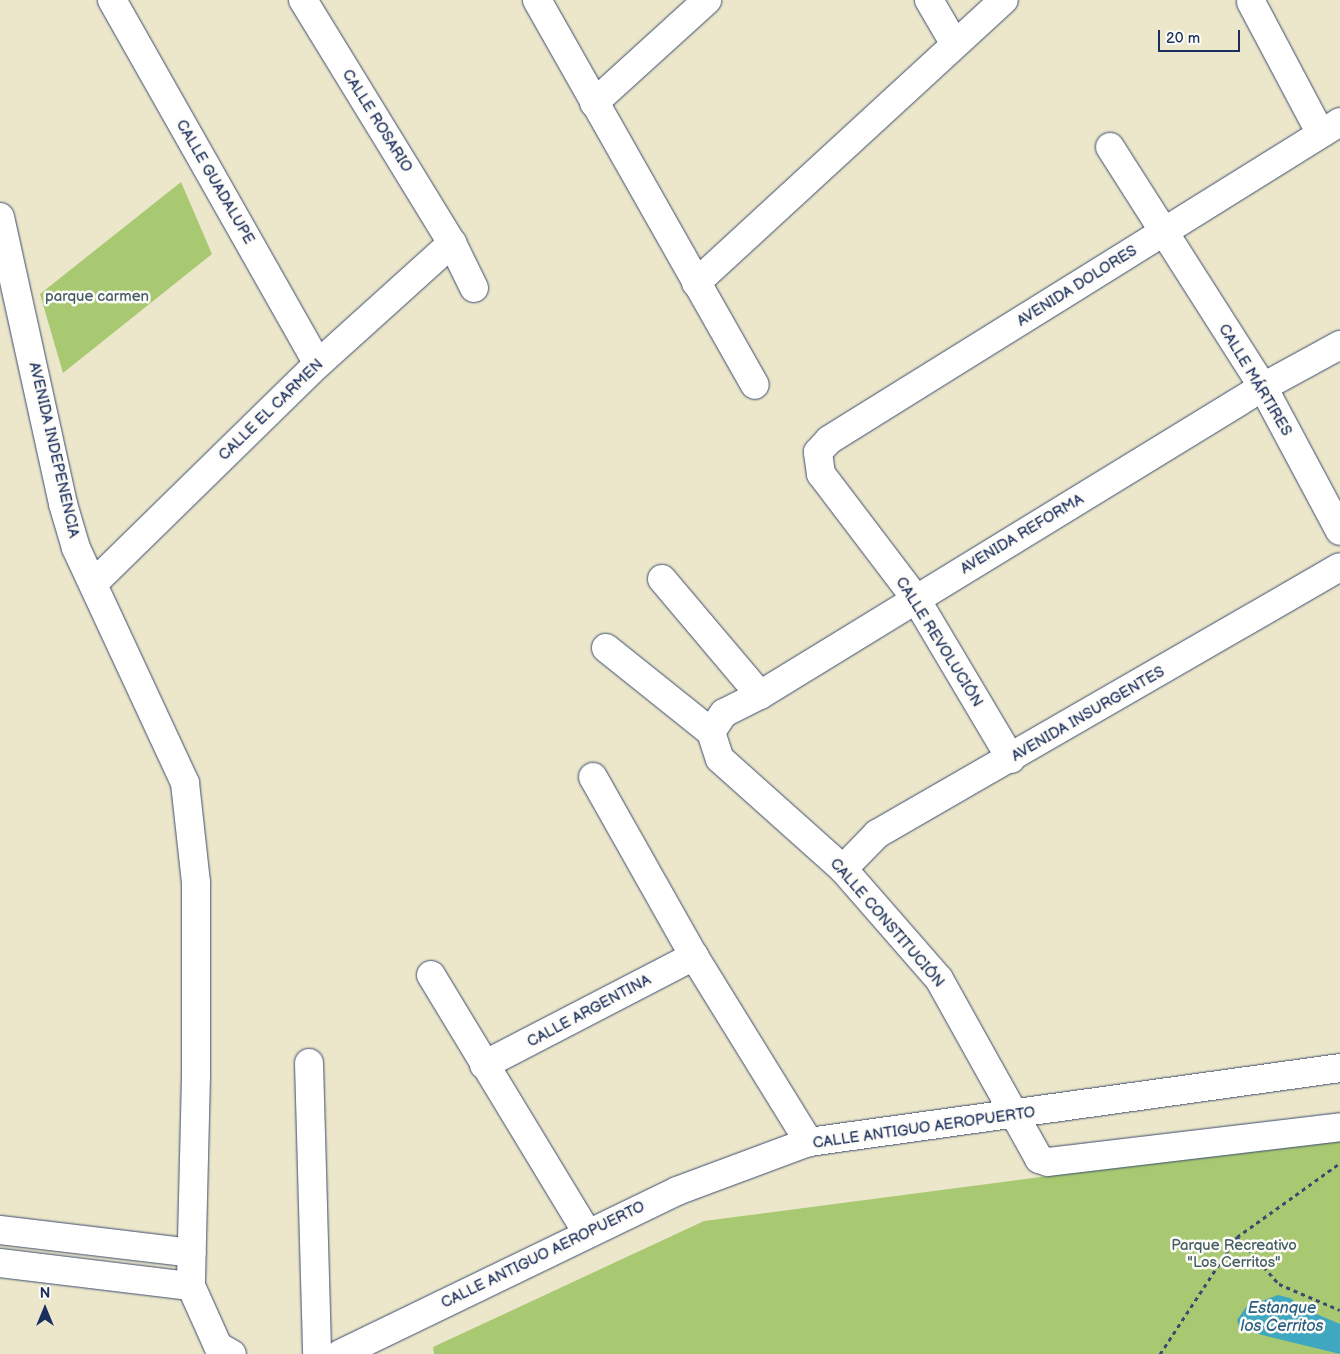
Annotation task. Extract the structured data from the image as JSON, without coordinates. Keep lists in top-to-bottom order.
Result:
{
  "streets": {
    "street": [
      "CALLE ROSARIO",
      "CALLE GUADALUPE",
      "AVENIDA DOLORES",
      "CALLE MÁRTIRES",
      "CALLE EL CARMEN",
      "AVENIDA INDEPENENCIA",
      "AVENIDA REFORMA",
      "CALLE REVOLUCIÓN",
      "AVENIDA INSURGENTES",
      "CALLE CONSTITUCIÓN",
      "CALLE ARGENTINA",
      "CALLE ANTIGUO AEROPUERTO"
    ]
  },
  "crossings": [
    ["CALLE ROSARIO", "CALLE EL CARMEN"],
    ["CALLE GUADALUPE", "CALLE EL CARMEN"],
    ["AVENIDA DOLORES", "CALLE MÁRTIRES"],
    ["AVENIDA DOLORES", "CALLE REVOLUCIÓN"],
    ["CALLE MÁRTIRES", "AVENIDA REFORMA"],
    ["CALLE EL CARMEN", "AVENIDA INDEPENENCIA"],
    ["AVENIDA REFORMA", "CALLE REVOLUCIÓN"],
    ["AVENIDA REFORMA", "CALLE CONSTITUCIÓN"],
    ["CALLE REVOLUCIÓN", "AVENIDA INSURGENTES"],
    ["AVENIDA INSURGENTES", "CALLE CONSTITUCIÓN"],
    ["CALLE CONSTITUCIÓN", "CALLE ANTIGUO AEROPUERTO"]
  ],
  "water": ["Estanque los Cerritos"],
  "parks": ["parque carmen", "Parque Recreativo \"Los Cerritos\""],
  "scale_bar": "20 m",
  "north": "top"
}
